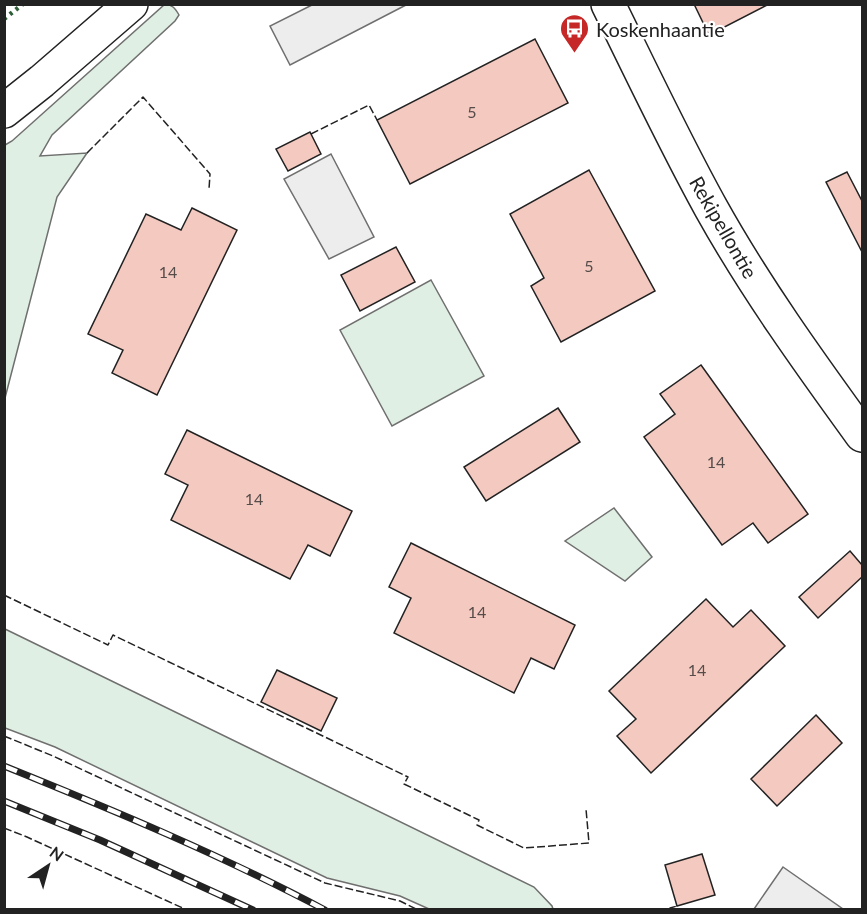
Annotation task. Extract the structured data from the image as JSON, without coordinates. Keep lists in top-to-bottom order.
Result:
{
  "streets": {
    "street": ["Rekipellontie"]
  },
  "places": {
    "bus stop": ["Koskenhaantie"]
  },
  "house_numbers": [
    "5",
    "5",
    "14",
    "14",
    "14",
    "14",
    "14"
  ],
  "north": "top right"
}
